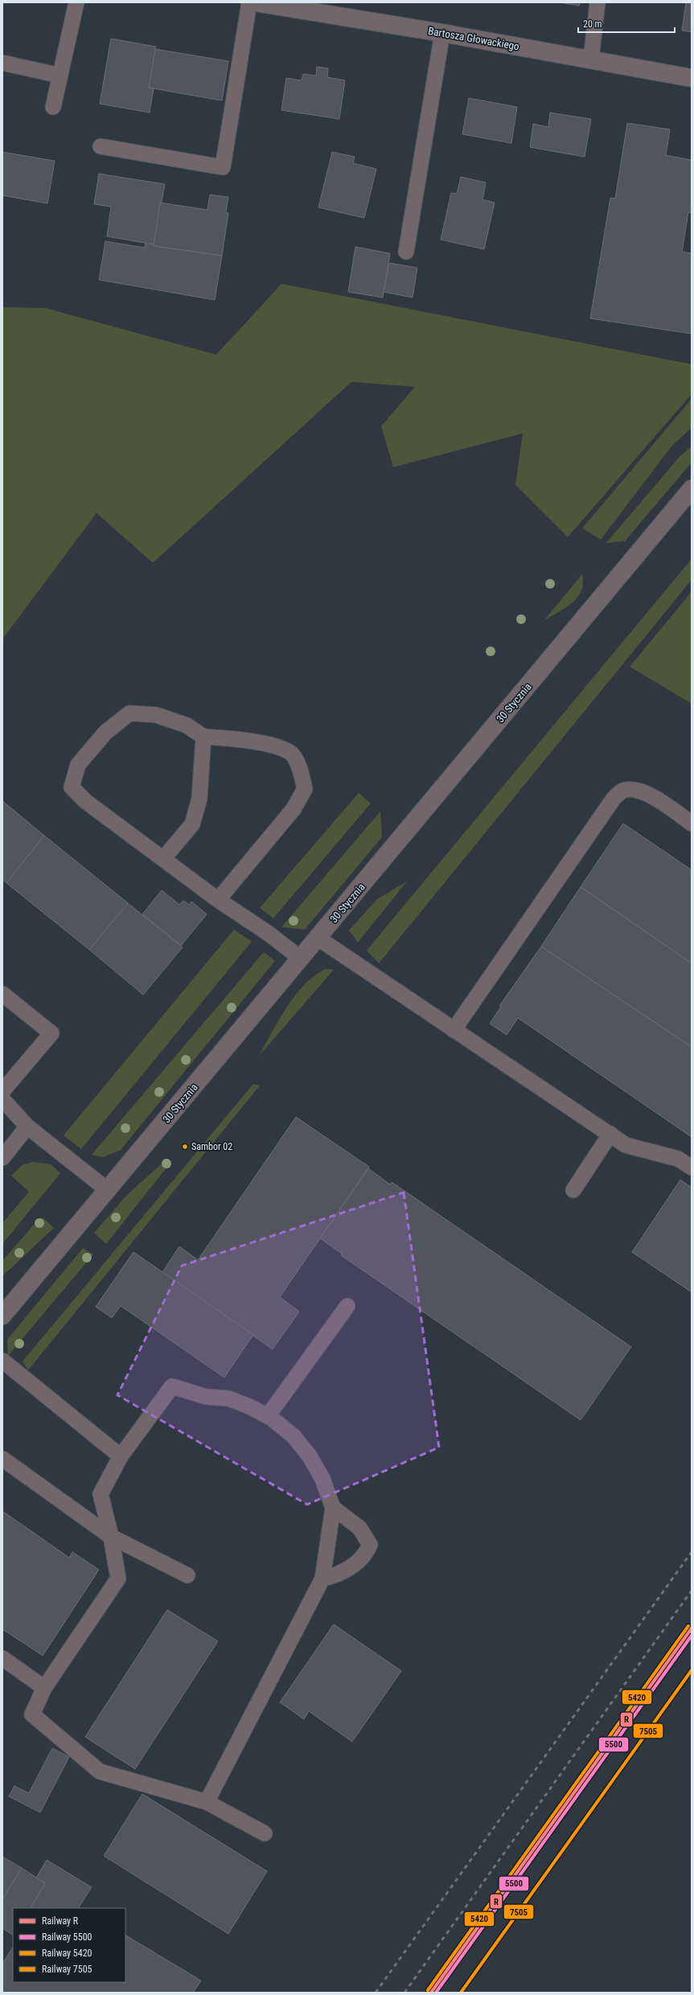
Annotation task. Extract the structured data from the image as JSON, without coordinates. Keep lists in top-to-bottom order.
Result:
{
  "streets": {
    "street": ["Bartosza Głowackiego", "30 Stycznia"]
  },
  "places": ["Sambor 02"],
  "lines": [
    "rail line 5420",
    "rail line R",
    "rail line 5500",
    "rail line 7505"
  ],
  "legend": [
    "Railway R",
    "Railway 5500",
    "Railway 5420",
    "Railway 7505"
  ],
  "scale_bar": "20 m"
}
